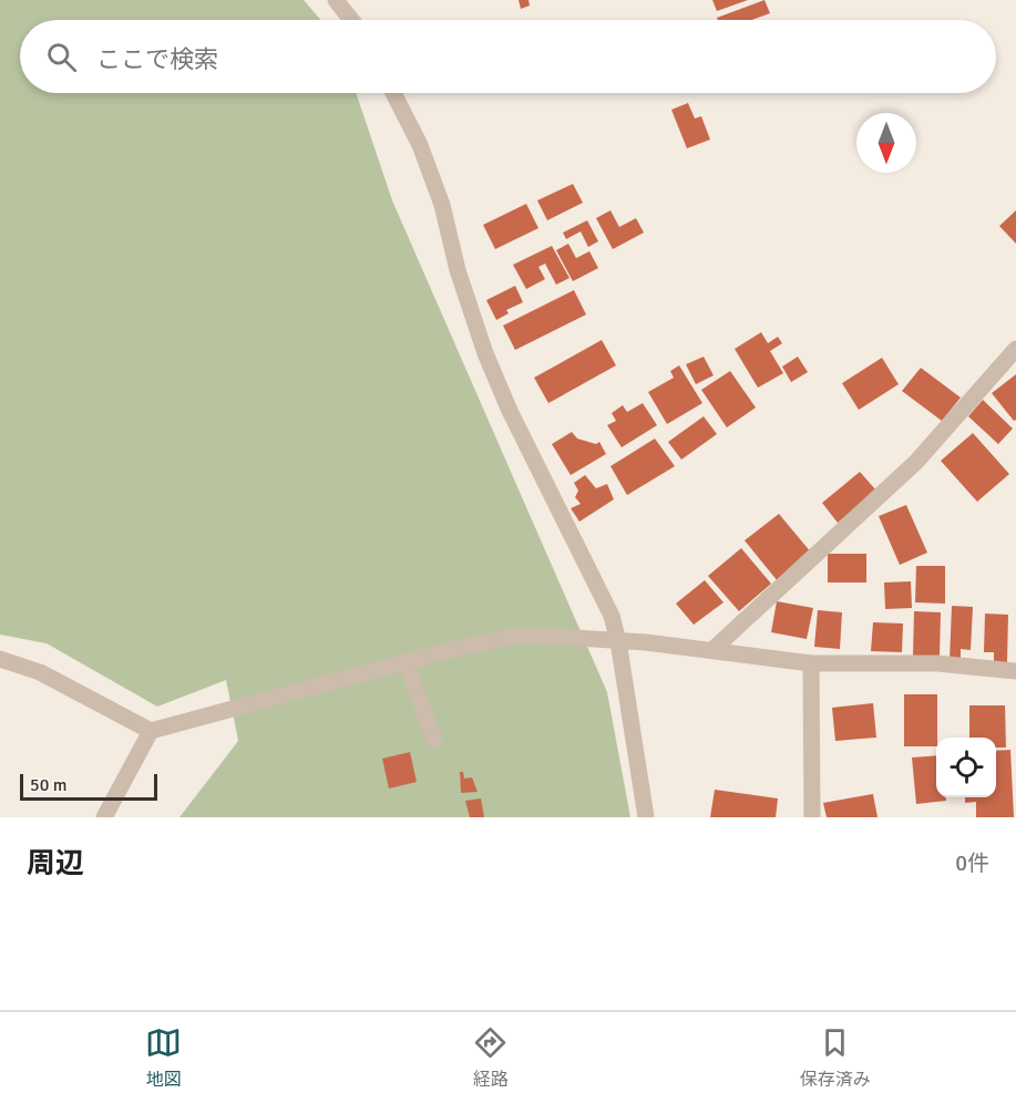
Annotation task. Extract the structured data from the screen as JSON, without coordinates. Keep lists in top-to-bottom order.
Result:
{
  "scale_bar": "50 m",
  "north": "bottom",
  "page": {
    "search": "ここで検索",
    "scale": "50 m",
    "heading": ["周辺", "0件"],
    "nav": ["地図", "経路", "保存済み"]
  }
}
